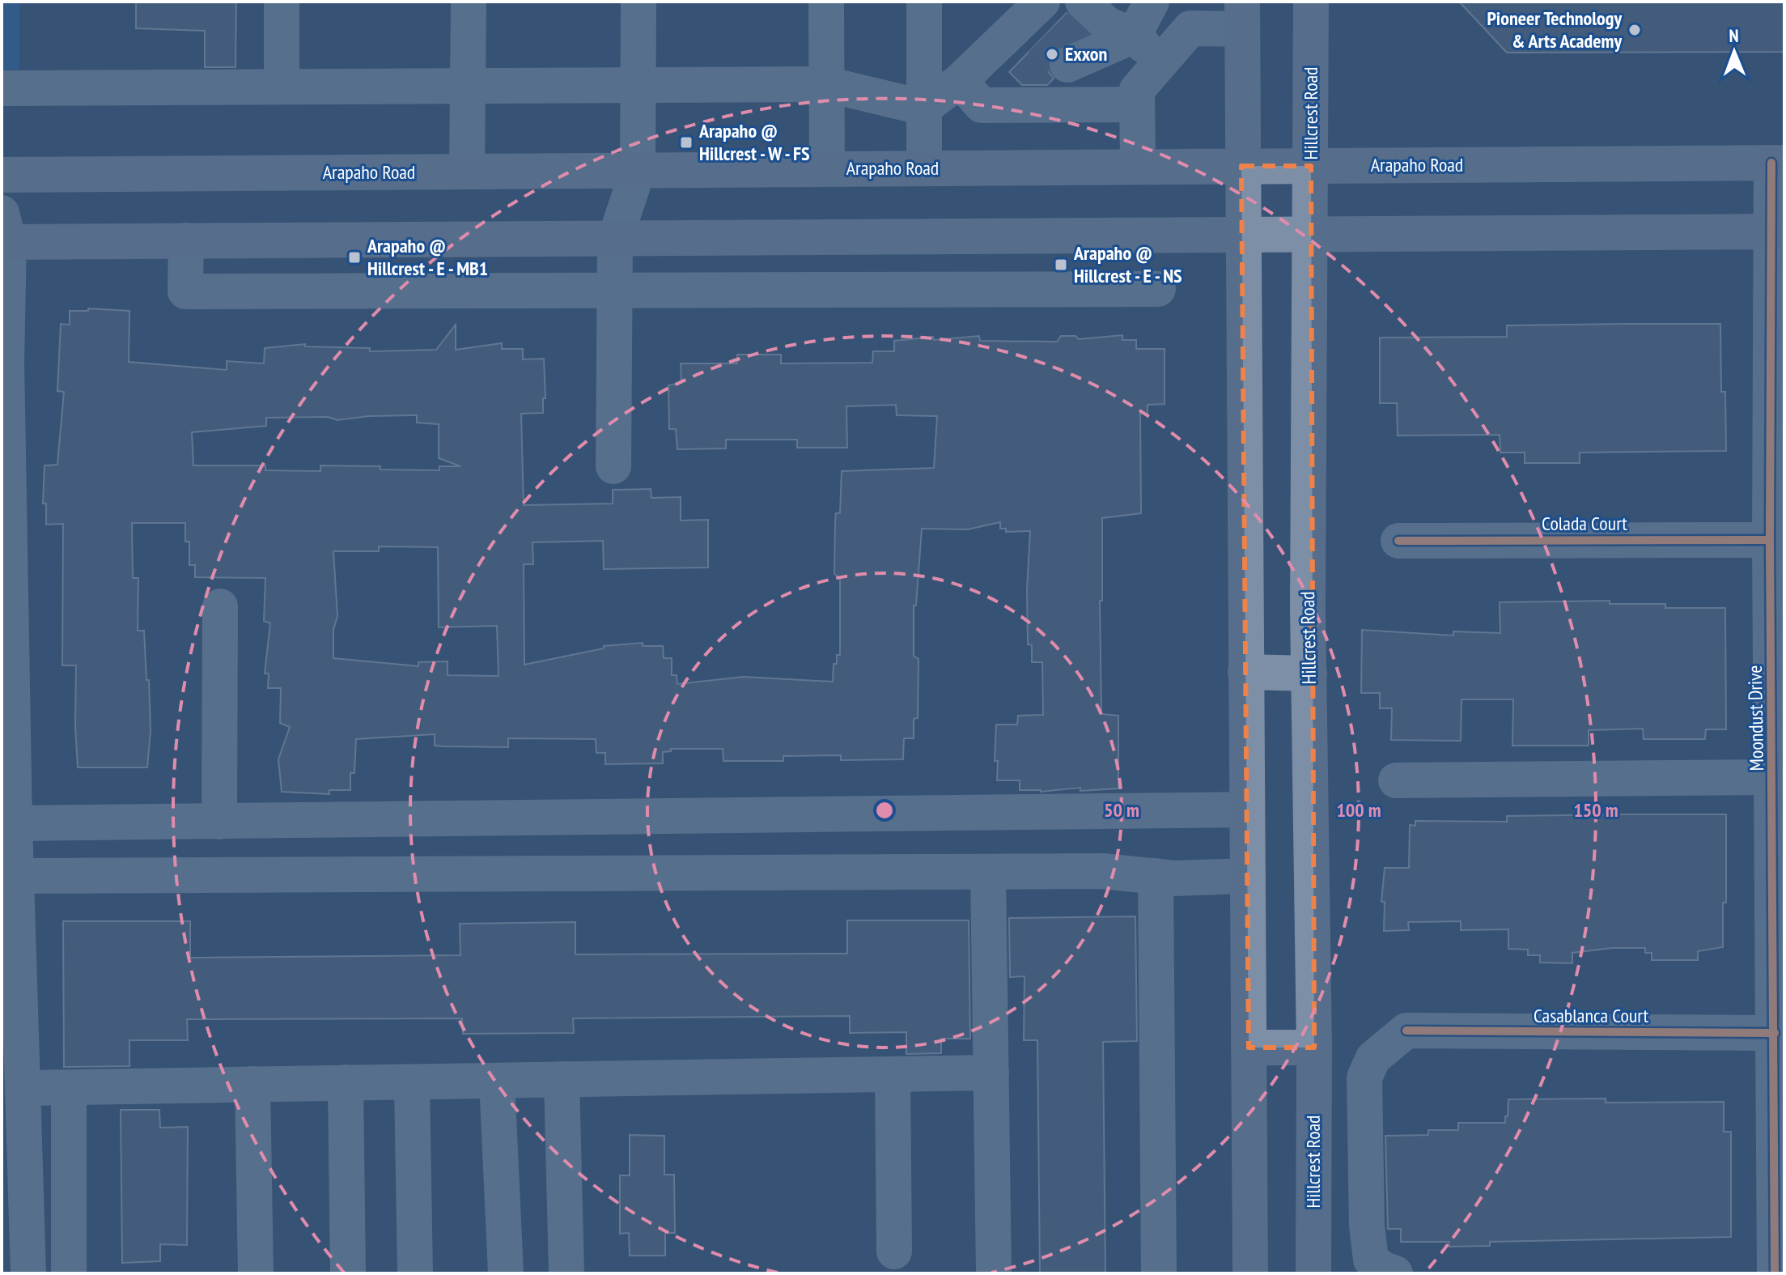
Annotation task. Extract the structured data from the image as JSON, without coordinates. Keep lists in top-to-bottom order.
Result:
{
  "streets": {
    "main road": ["Hillcrest Road", "Arapaho Road"],
    "street": ["Colada Court", "Moondust Drive", "Casablanca Court"]
  },
  "crossings": [
    ["Hillcrest Road", "Arapaho Road"],
    ["Arapaho Road", "Moondust Drive"],
    ["Colada Court", "Moondust Drive"],
    ["Moondust Drive", "Casablanca Court"]
  ],
  "places": {
    "other": ["Pioneer Technology & Arts Academy", "Exxon"],
    "transit": ["Arapaho @ Hillcrest - W - FS", "Arapaho @ Hillcrest - E - MB1", "Arapaho @ Hillcrest - E - NS"]
  },
  "north": "top",
  "rings": ["50 m", "100 m", "150 m"]
}
